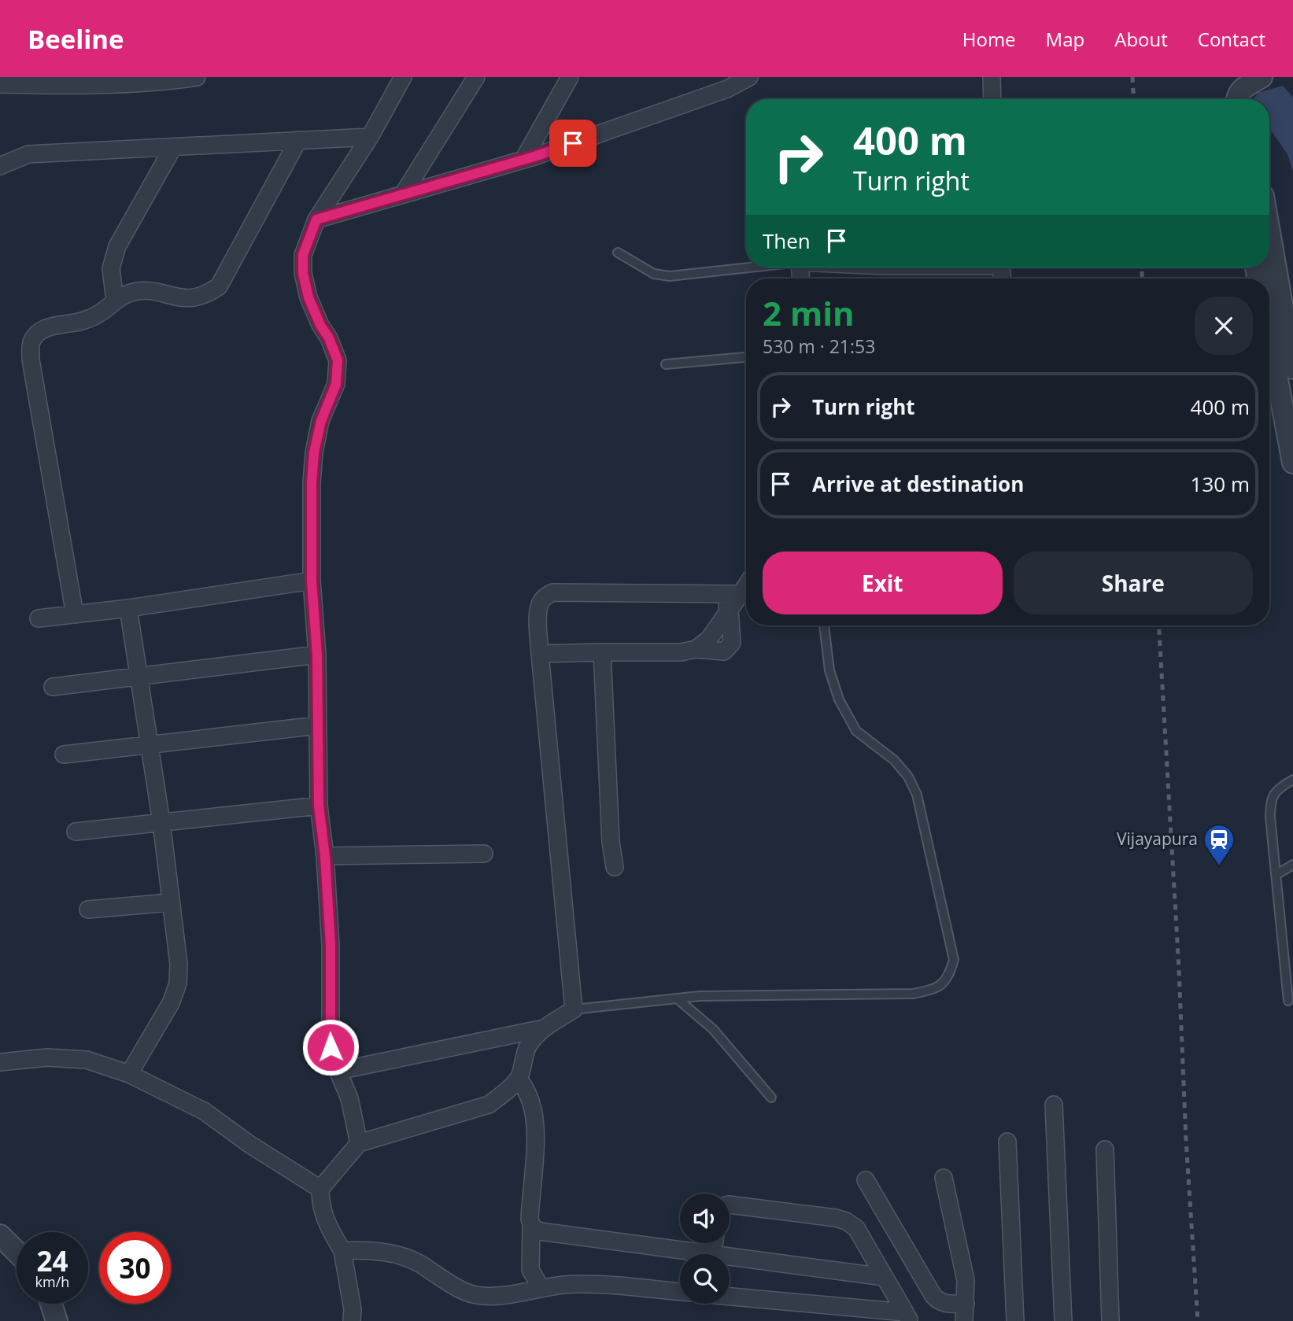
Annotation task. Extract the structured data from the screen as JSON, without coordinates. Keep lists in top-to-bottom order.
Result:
{
  "places": {
    "station": ["Vijayapura"]
  },
  "page": {
    "header": "Beeline",
    "nav": [
      "Home",
      "Map",
      "About",
      "Contact"
    ],
    "turn": ["400 m", "Turn right"],
    "then": "Then",
    "heading": ["2 min", "530 m · 21:53"],
    "list": [
      {
        "name": "Turn right",
        "value": "400 m"
      },
      {
        "name": "Arrive at destination",
        "value": "130 m"
      }
    ],
    "buttons": ["Exit", "Share"],
    "speed": "24 km/h",
    "limit": "30"
  }
}
